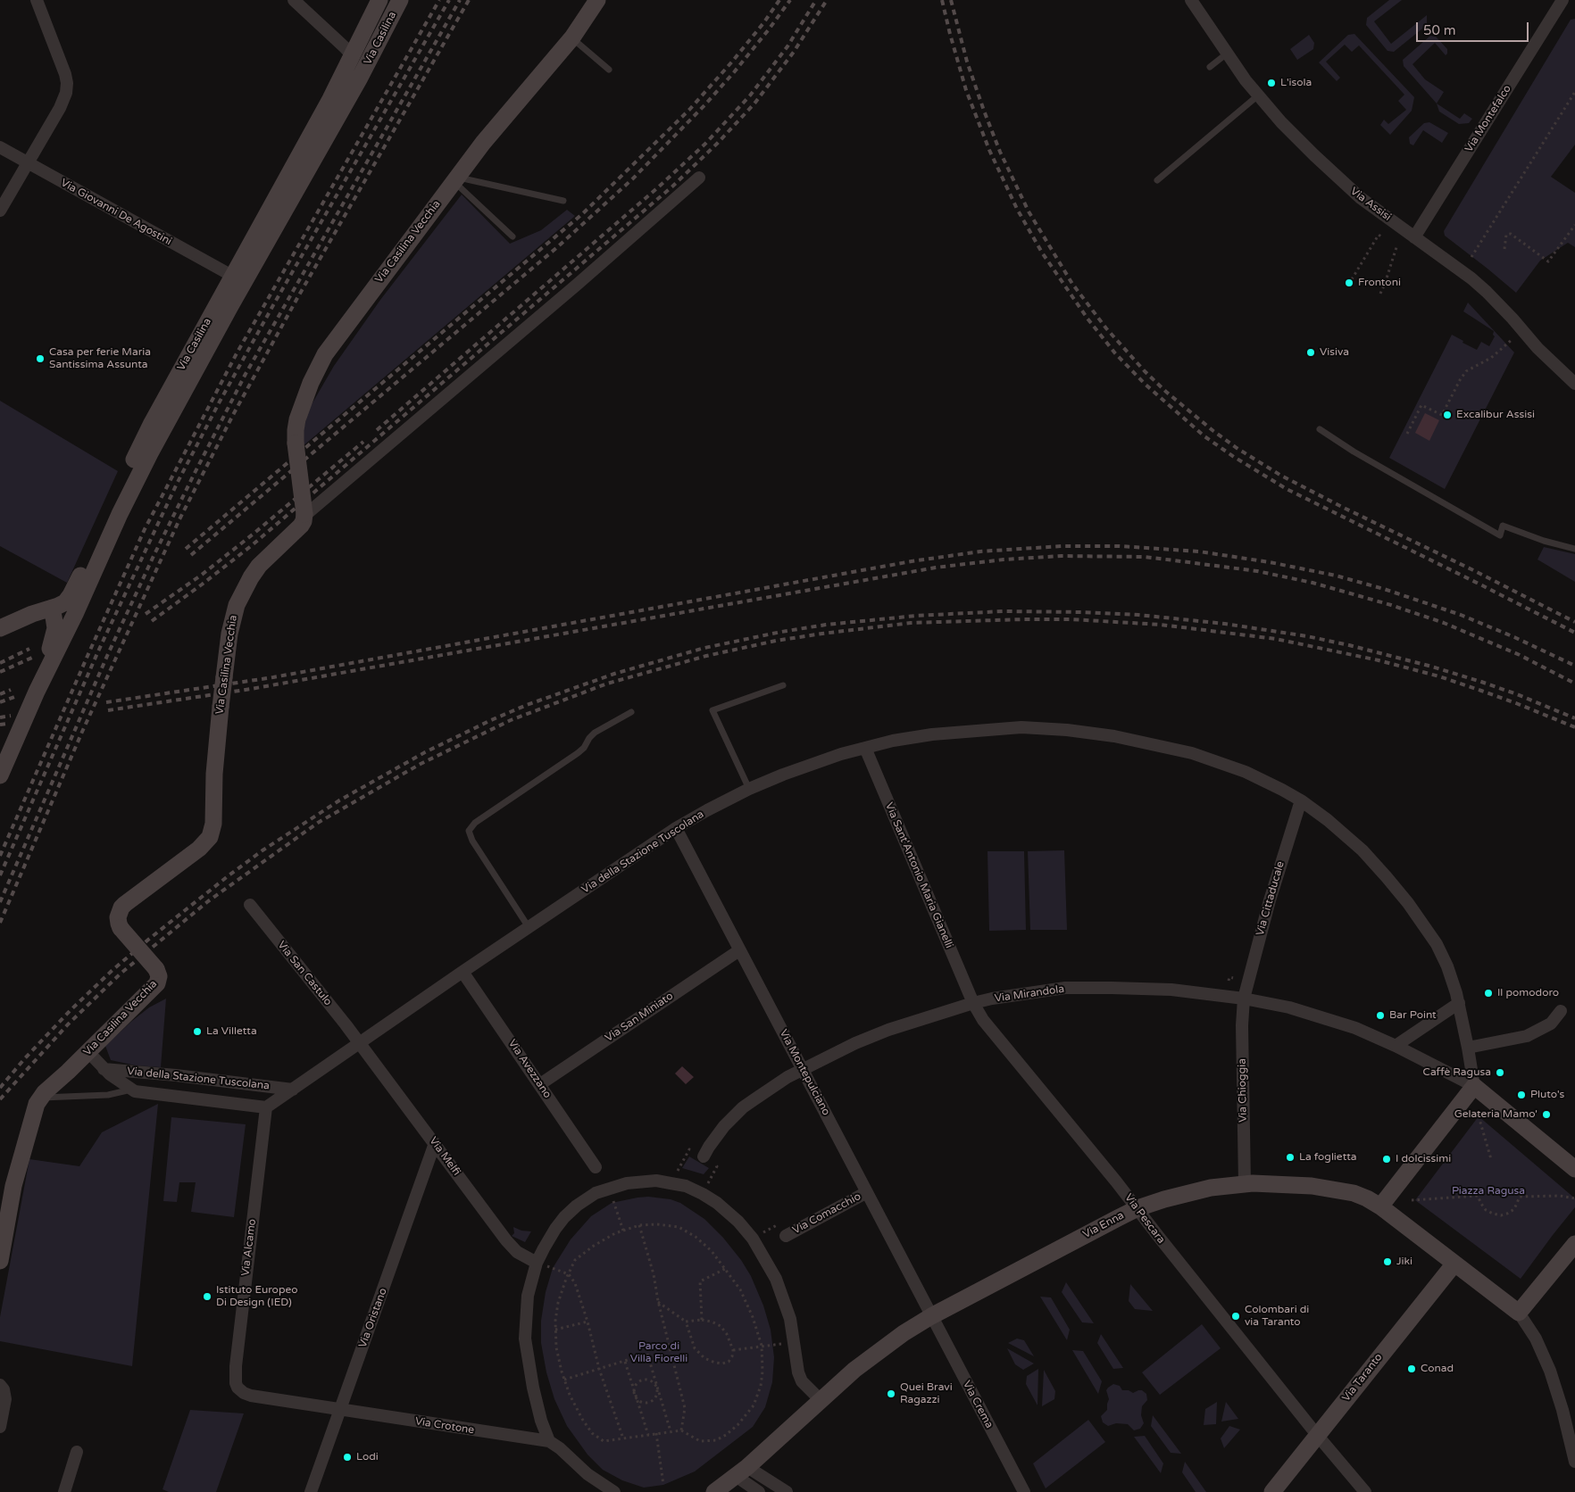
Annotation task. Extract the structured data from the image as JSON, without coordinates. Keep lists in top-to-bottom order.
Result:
{
  "streets": {
    "main road": [
      "Via Casilina",
      "Via Casilina Vecchia",
      "Via Enna",
      "Via Taranto"
    ],
    "street": [
      "Via Montefalco",
      "Via Assisi",
      "Via Giovanni De Agostini",
      "Via della Stazione Tuscolana",
      "Via Sant'Antonio Maria Gianelli",
      "Via Cittaducale",
      "Via San Castulo",
      "Via Mirandola",
      "Via San Miniato",
      "Via Avezzano",
      "Via Montepulciano",
      "Via Chioggia",
      "Via Melfi",
      "Via Comacchio",
      "Via Pescara",
      "Via Alcamo",
      "Via Oristano",
      "Via Crema",
      "Via Crotone"
    ]
  },
  "crossings": [
    ["Via Casilina", "Via Giovanni De Agostini"],
    ["Via Montefalco", "Via Assisi"],
    ["Via Casilina Vecchia", "Via della Stazione Tuscolana"],
    ["Via della Stazione Tuscolana", "Via Sant'Antonio Maria Gianelli"],
    ["Via della Stazione Tuscolana", "Via Cittaducale"],
    ["Via della Stazione Tuscolana", "Via San Castulo"],
    ["Via della Stazione Tuscolana", "Via Avezzano"],
    ["Via della Stazione Tuscolana", "Via Montepulciano"],
    ["Via della Stazione Tuscolana", "Via Melfi"],
    ["Via della Stazione Tuscolana", "Via Alcamo"],
    ["Via Sant'Antonio Maria Gianelli", "Via Mirandola"],
    ["Via Sant'Antonio Maria Gianelli", "Via Pescara"],
    ["Via Cittaducale", "Via Mirandola"],
    ["Via Cittaducale", "Via Chioggia"],
    ["Via San Castulo", "Via Melfi"],
    ["Via Mirandola", "Via Montepulciano"],
    ["Via Mirandola", "Via Chioggia"],
    ["Via Mirandola", "Via Pescara"],
    ["Via San Miniato", "Via Avezzano"],
    ["Via San Miniato", "Via Montepulciano"],
    ["Via Montepulciano", "Via Comacchio"],
    ["Via Montepulciano", "Via Enna"],
    ["Via Montepulciano", "Via Crema"],
    ["Via Chioggia", "Via Enna"],
    ["Via Melfi", "Via Oristano"],
    ["Via Pescara", "Via Enna"],
    ["Via Pescara", "Via Taranto"],
    ["Via Enna", "Via Crema"],
    ["Via Alcamo", "Via Oristano"],
    ["Via Alcamo", "Via Crotone"],
    ["Via Oristano", "Via Crotone"]
  ],
  "parks": ["Piazza Ragusa", "Parco di Villa Fiorelli"],
  "places": [
    "L'isola",
    "Frontoni",
    "Visiva",
    "Casa per ferie Maria Santissima Assunta",
    "Excalibur Assisi",
    "Il pomodoro",
    "Bar Point",
    "La Villetta",
    "Caffè Ragusa",
    "Pluto's",
    "Gelateria Mamo'",
    "La foglietta",
    "I dolcissimi",
    "Jiki",
    "Istituto Europeo Di Design (IED)",
    "Colombari di via Taranto",
    "Conad",
    "Quei Bravi Ragazzi",
    "Lodi"
  ],
  "scale_bar": "50 m"
}
